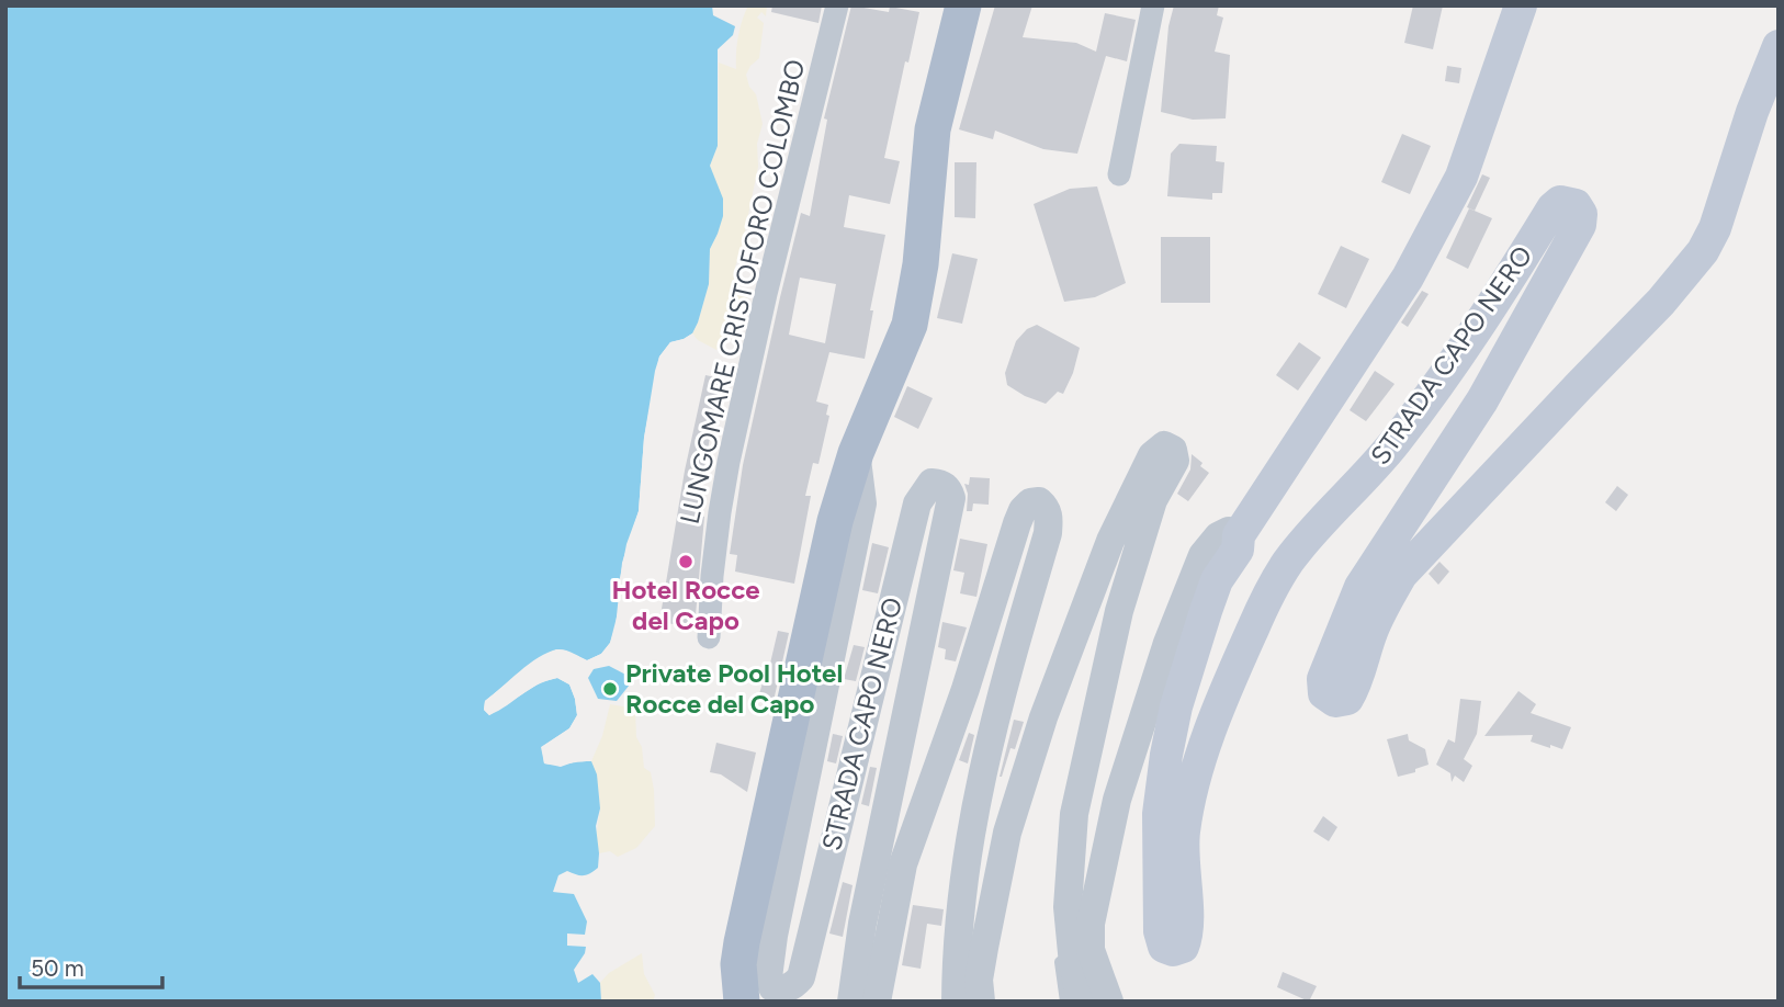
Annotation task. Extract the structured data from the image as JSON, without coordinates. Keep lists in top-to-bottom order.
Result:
{
  "streets": {
    "main road": ["STRADA CAPO NERO"],
    "street": ["LUNGOMARE CRISTOFORO COLOMBO"]
  },
  "places": ["Hotel Rocce del Capo", "Private Pool Hotel Rocce del Capo"],
  "scale_bar": "50 m"
}
